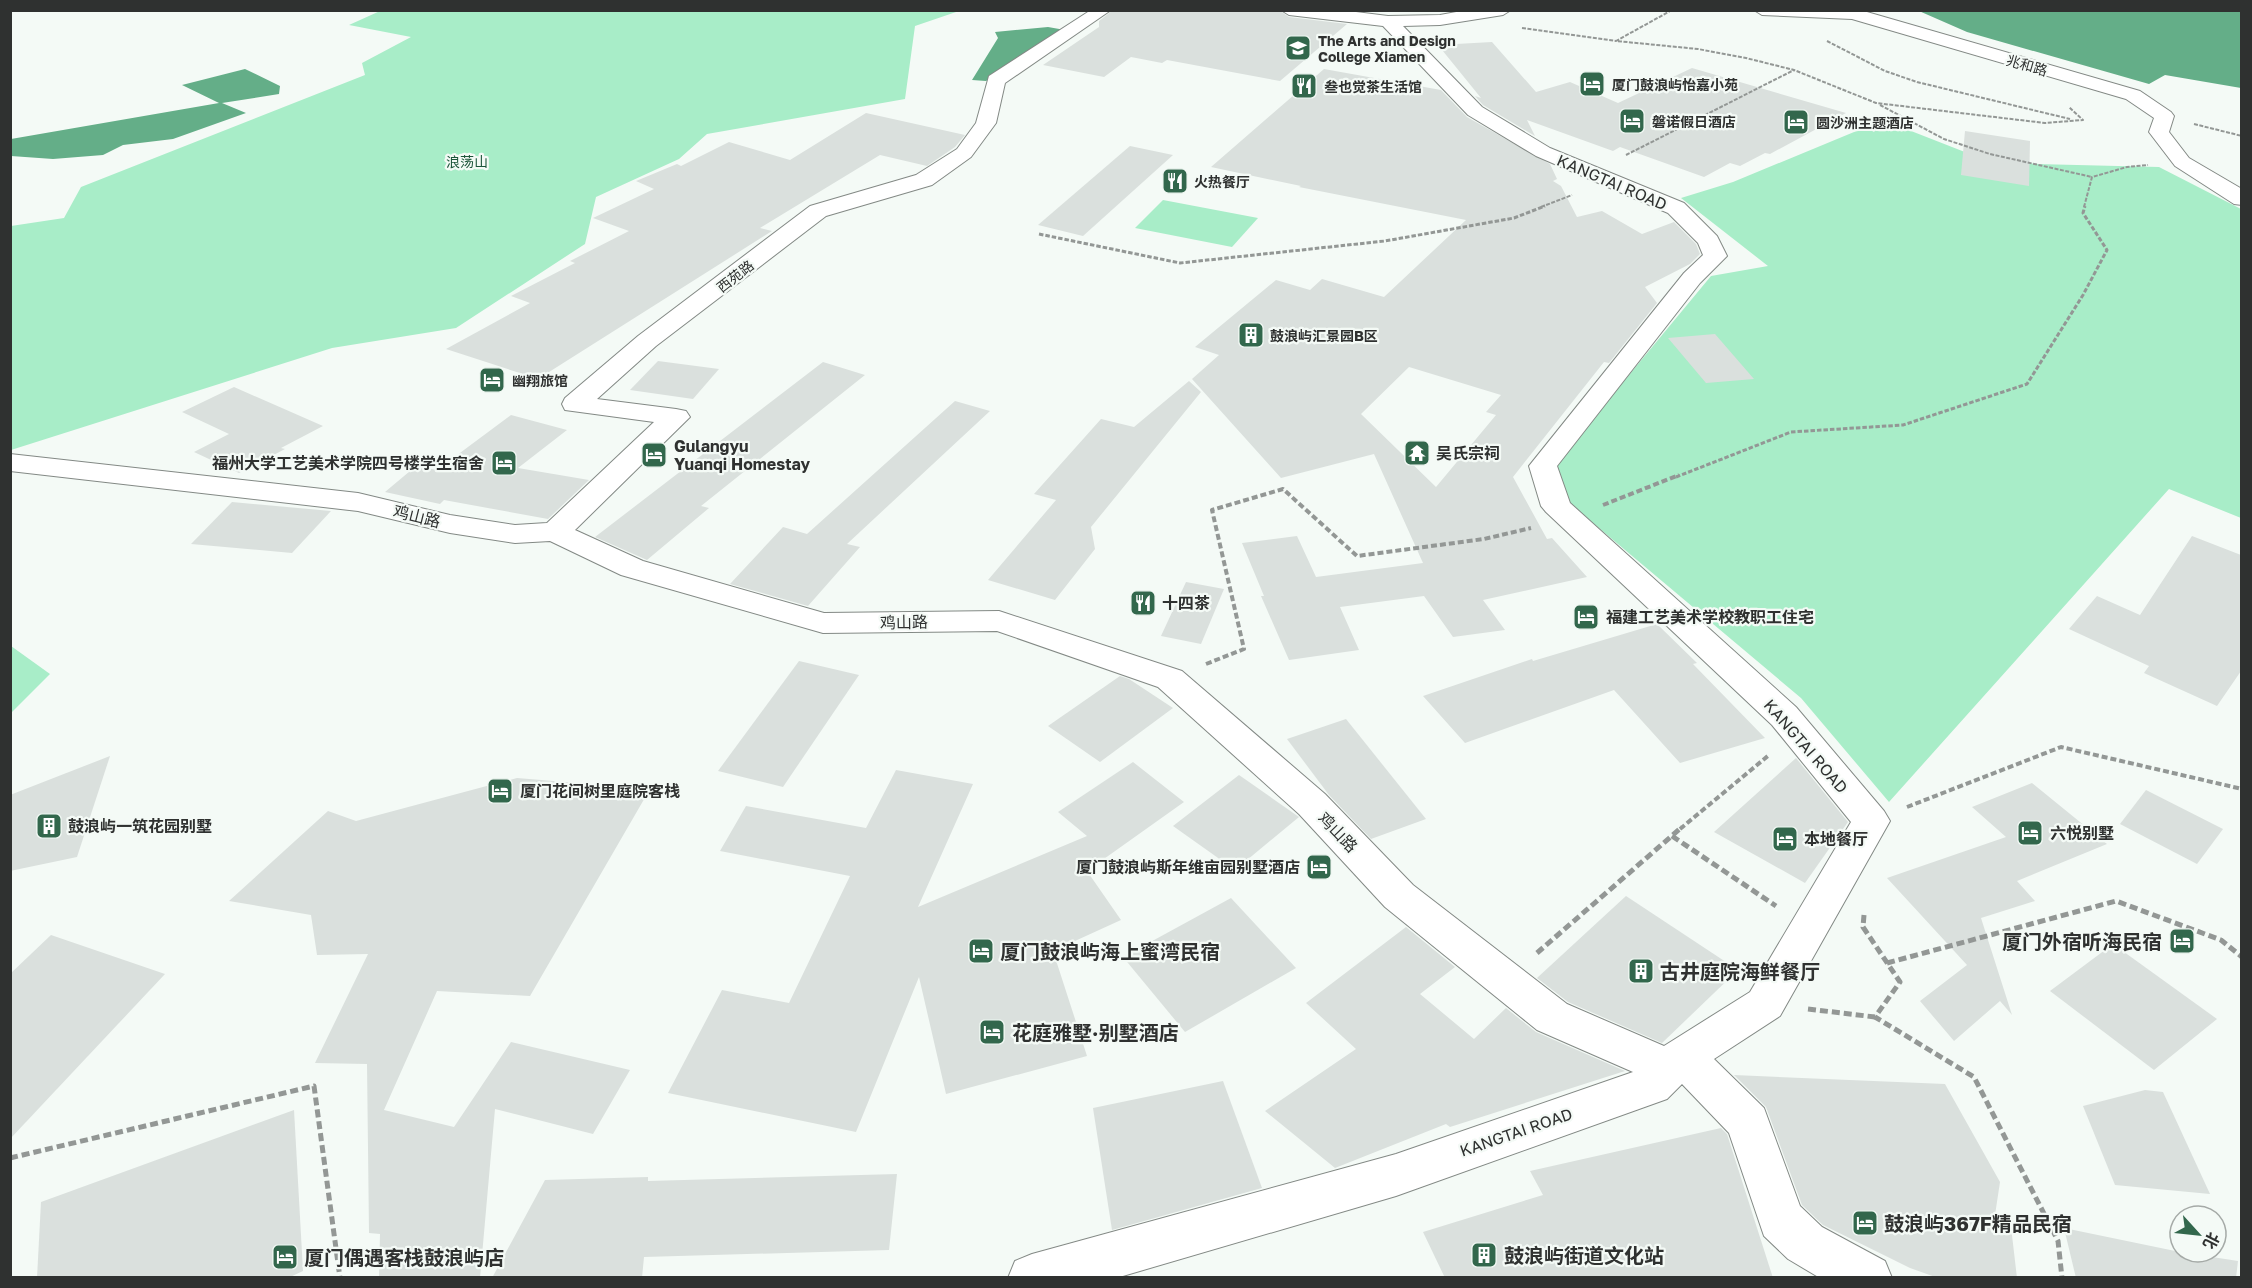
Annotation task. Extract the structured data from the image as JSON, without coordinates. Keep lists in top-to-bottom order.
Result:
{
  "streets": {
    "street": [
      "兆和路",
      "KANGTAI ROAD",
      "西苑路",
      "鸡山路"
    ]
  },
  "crossings": [
    ["KANGTAI ROAD", "鸡山路"],
    ["西苑路", "鸡山路"]
  ],
  "parks": ["浪荡山"],
  "places": {
    "school or university": ["The Arts and Design College Xiamen"],
    "hotel": [
      "厦门鼓浪屿怡嘉小苑",
      "磐诺假日酒店",
      "圆沙洲主题酒店",
      "幽翔旅馆",
      "Gulangyu Yuanqi Homestay",
      "福州大学工艺美术学院四号楼学生宿舍",
      "福建工艺美术学校教职工住宅",
      "厦门花间树里庭院客栈",
      "六悦别墅",
      "本地餐厅",
      "厦门鼓浪屿斯年维亩园别墅酒店",
      "厦门外宿听海民宿",
      "厦门鼓浪屿海上蜜湾民宿",
      "花庭雅墅·别墅酒店",
      "鼓浪屿367F精品民宿",
      "厦门偶遇客栈鼓浪屿店"
    ],
    "restaurant": ["叁也觉茶生活馆", "火热餐厅", "十四茶"],
    "building": [
      "鼓浪屿汇景园B区",
      "鼓浪屿一筑花园别墅",
      "古井庭院海鲜餐厅",
      "鼓浪屿街道文化站"
    ],
    "temple": ["吴氏宗祠"]
  },
  "north": "bottom right"
}
